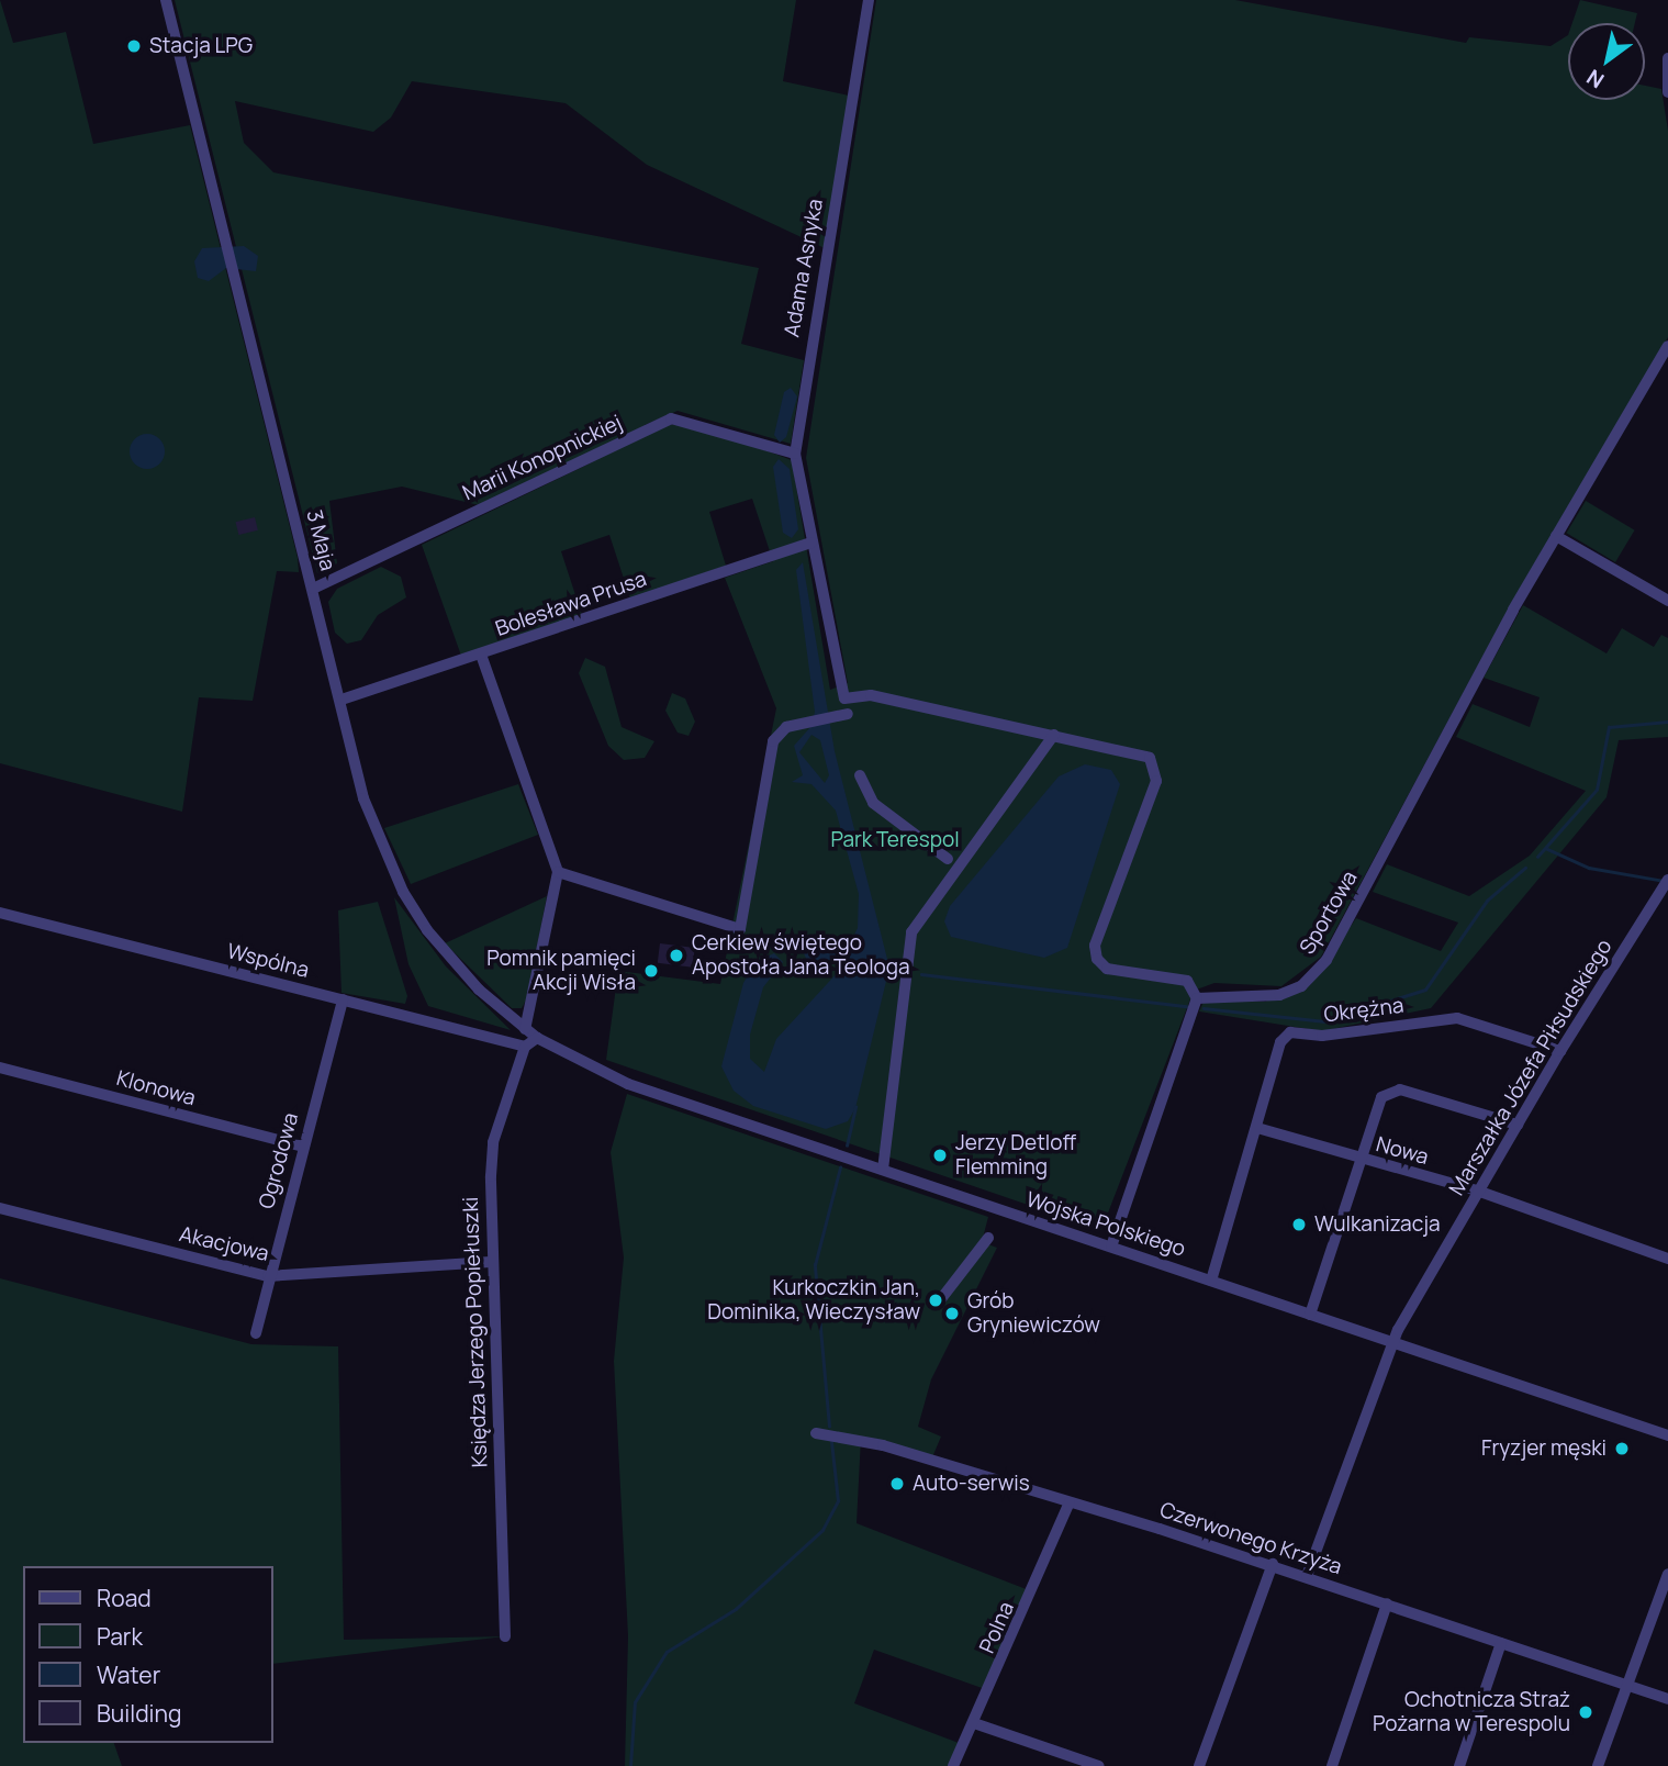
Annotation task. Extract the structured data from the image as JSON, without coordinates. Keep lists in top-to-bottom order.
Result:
{
  "streets": {
    "street": [
      "Adama Asnyka",
      "Marii Konopnickiej",
      "3 Maja",
      "Bolesława Prusa",
      "Sportowa",
      "Wspólna",
      "Okrężna",
      "Marszałka Józefa Piłsudskiego",
      "Klonowa",
      "Nowa",
      "Ogrodowa",
      "Wojska Polskiego",
      "Akacjowa",
      "Księdza Jerzego Popiełuszki",
      "Czerwonego Krzyża",
      "Polna"
    ]
  },
  "crossings": [
    ["Adama Asnyka", "Marii Konopnickiej"],
    ["Adama Asnyka", "Bolesława Prusa"],
    ["Marii Konopnickiej", "3 Maja"],
    ["3 Maja", "Bolesława Prusa"],
    ["3 Maja", "Wojska Polskiego"],
    ["Wspólna", "Ogrodowa"],
    ["Wspólna", "Księdza Jerzego Popiełuszki"],
    ["Okrężna", "Marszałka Józefa Piłsudskiego"],
    ["Okrężna", "Nowa"],
    ["Okrężna", "Wojska Polskiego"],
    ["Marszałka Józefa Piłsudskiego", "Nowa"],
    ["Marszałka Józefa Piłsudskiego", "Wojska Polskiego"],
    ["Marszałka Józefa Piłsudskiego", "Czerwonego Krzyża"],
    ["Klonowa", "Ogrodowa"],
    ["Ogrodowa", "Akacjowa"],
    ["Akacjowa", "Księdza Jerzego Popiełuszki"],
    ["Czerwonego Krzyża", "Polna"]
  ],
  "parks": ["Park Terespol"],
  "places": [
    "Stacja LPG",
    "Cerkiew świętego Apostoła Jana Teologa",
    "Pomnik pamięci Akcji Wisła",
    "Jerzy Detloff Flemming",
    "Wulkanizacja",
    "Kurkoczkin Jan, Dominika, Wieczysław",
    "Grób Gryniewiczów",
    "Fryzjer męski",
    "Auto-serwis",
    "Ochotnicza Straż Pożarna w Terespolu"
  ],
  "legend": [
    "Road",
    "Park",
    "Water",
    "Building"
  ],
  "north": "bottom left"
}
